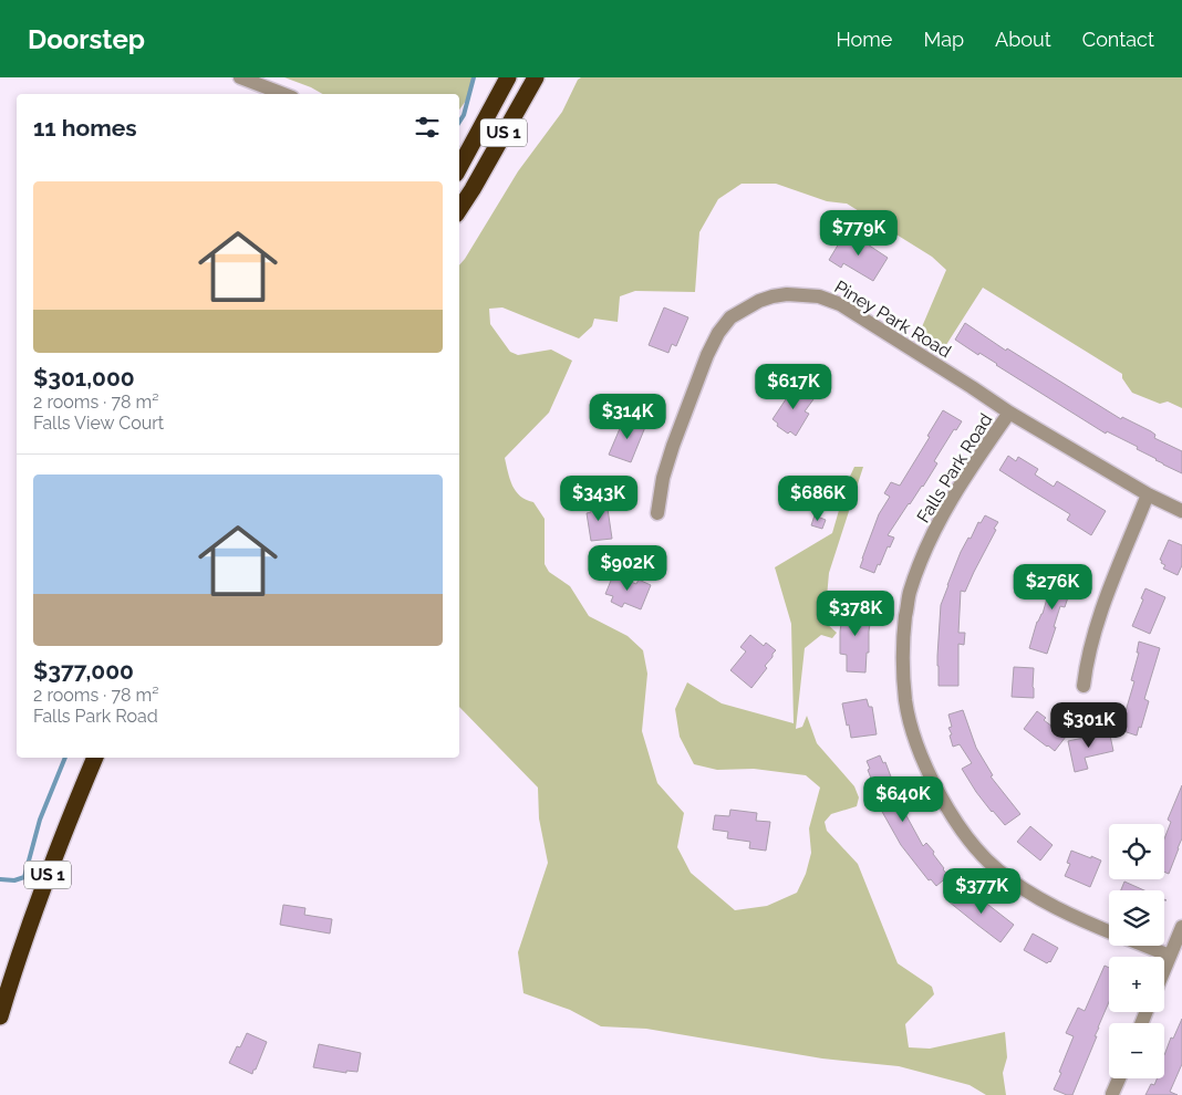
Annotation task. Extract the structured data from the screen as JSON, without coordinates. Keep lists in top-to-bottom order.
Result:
{
  "streets": {
    "highway": ["US 1"],
    "street": ["Piney Park Road", "Falls Park Road"]
  },
  "crossings": [
    ["Piney Park Road", "Falls Park Road"]
  ],
  "page": {
    "header": "Doorstep",
    "nav": [
      "Home",
      "Map",
      "About",
      "Contact"
    ],
    "heading": "11 homes",
    "list": [
      {
        "name": "$301,000",
        "note": "2 rooms · 78 m² · Falls View Court"
      },
      {
        "name": "$377,000",
        "note": "2 rooms · 78 m² · Falls Park Road"
      }
    ],
    "price": [
      "$779K",
      "$617K",
      "$314K",
      "$343K",
      "$686K",
      "$902K",
      "$276K",
      "$378K",
      "$301K",
      "$640K",
      "$377K"
    ],
    "map_buttons": ["+", "−"]
  }
}
